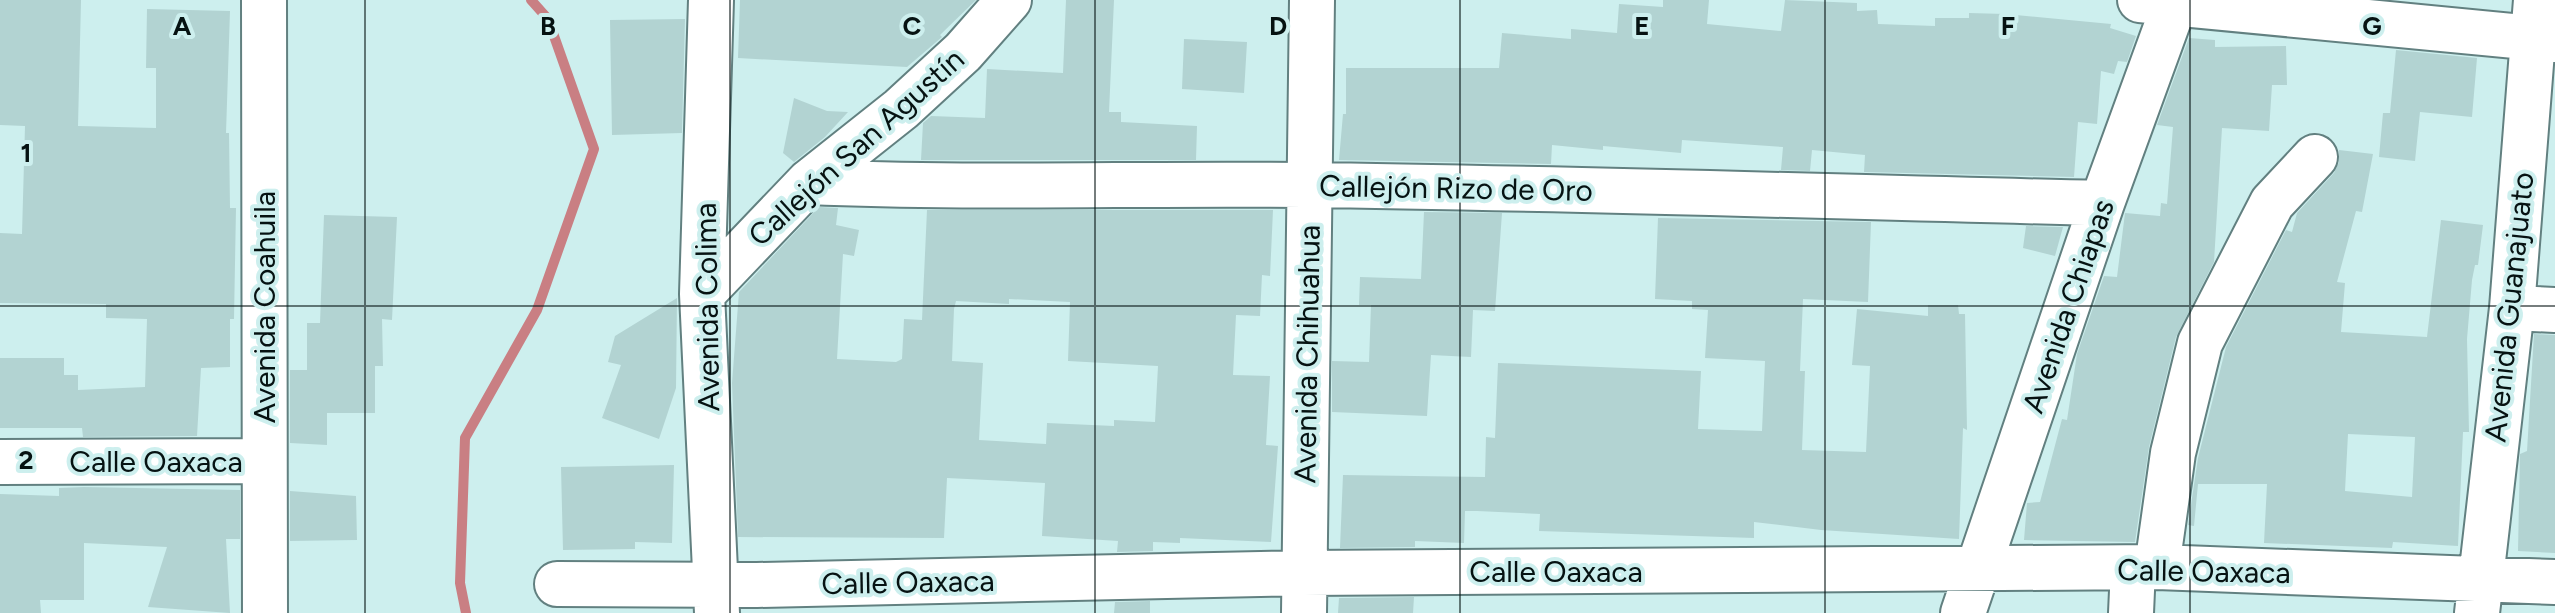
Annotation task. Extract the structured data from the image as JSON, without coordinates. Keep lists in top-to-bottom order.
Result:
{
  "streets": {
    "street": [
      "Callejón San Agustín",
      "Callejón Rizo de Oro",
      "Avenida Chiapas",
      "Avenida Coahuila",
      "Avenida Colima",
      "Avenida Guanajuato",
      "Avenida Chihuahua",
      "Calle Oaxaca"
    ]
  },
  "crossings": [
    ["Callejón San Agustín", "Callejón Rizo de Oro"],
    ["Callejón San Agustín", "Avenida Colima"],
    ["Callejón Rizo de Oro", "Avenida Chiapas"],
    ["Callejón Rizo de Oro", "Avenida Chihuahua"],
    ["Avenida Chiapas", "Calle Oaxaca"],
    ["Avenida Coahuila", "Calle Oaxaca"],
    ["Avenida Colima", "Calle Oaxaca"],
    ["Avenida Guanajuato", "Calle Oaxaca"],
    ["Avenida Chihuahua", "Calle Oaxaca"]
  ],
  "grid": {
    "columns": [
      "A",
      "B",
      "C",
      "D",
      "E",
      "F",
      "G"
    ],
    "rows": ["1", "2"]
  }
}
